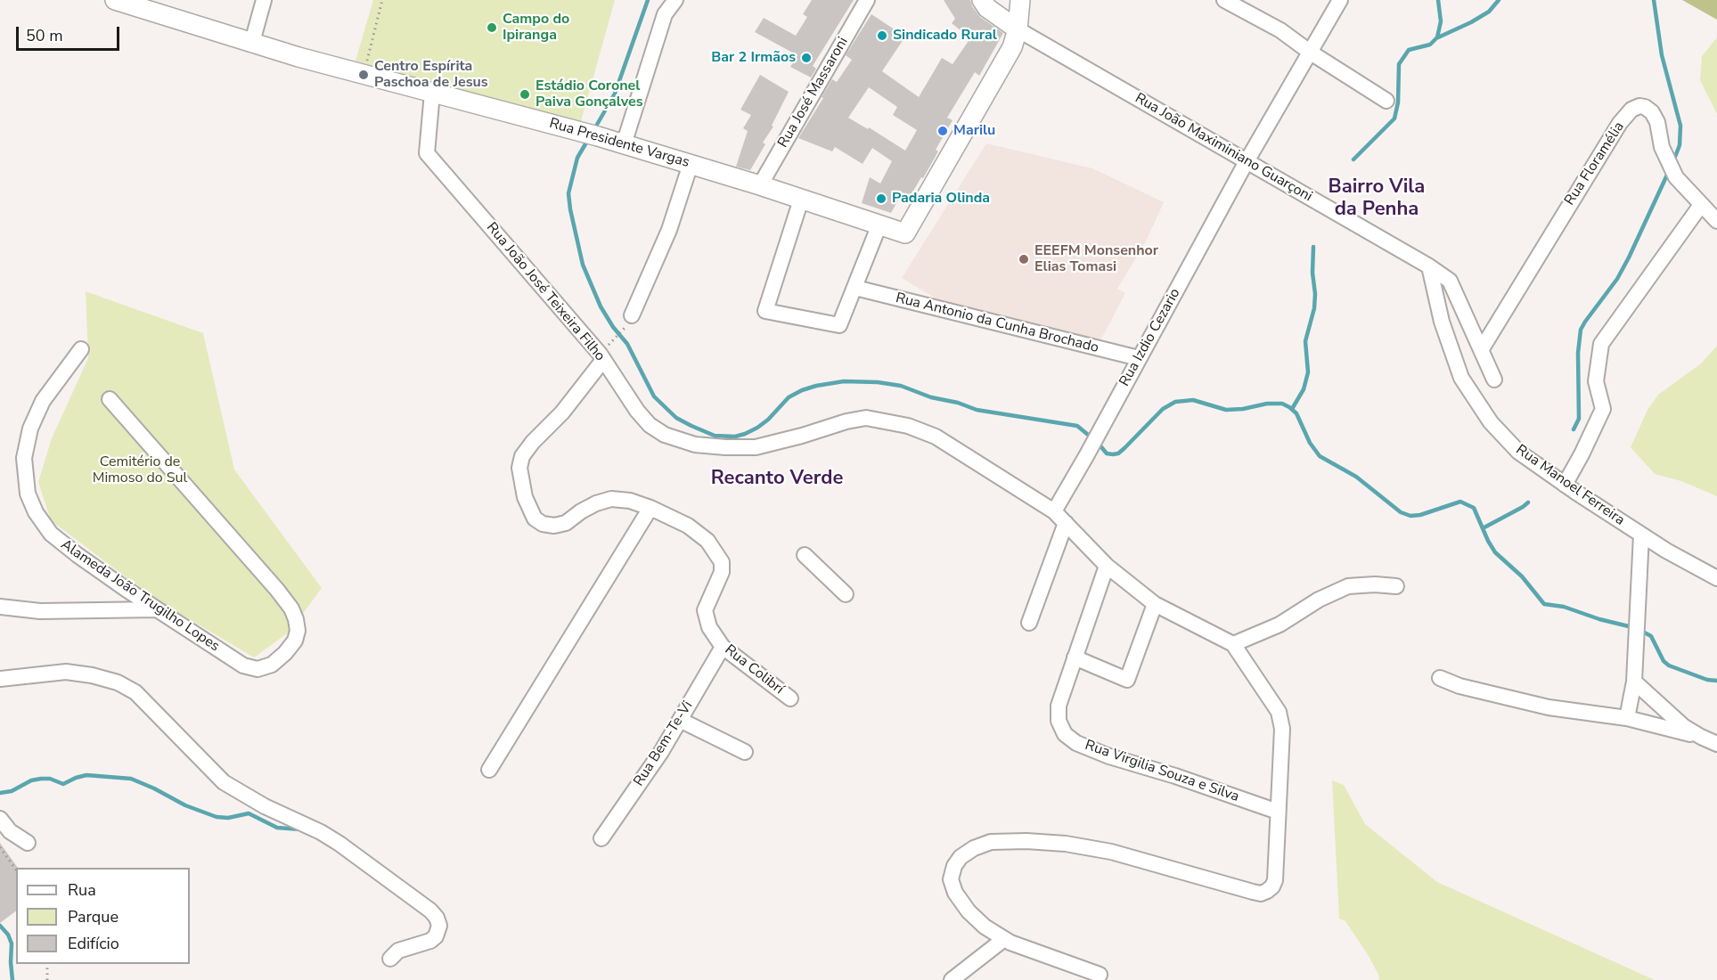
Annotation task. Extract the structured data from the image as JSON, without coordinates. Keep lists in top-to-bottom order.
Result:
{
  "streets": {
    "main road": ["Rua Presidente Vargas"],
    "street": [
      "Rua José Massaroni",
      "Rua João Maximiniano Guarçoni",
      "Rua Floramélia",
      "Rua João José Teixeira Filho",
      "Rua Antonio da Cunha Brochado",
      "Rua Izdio Cezario",
      "Rua Manoel Ferreira",
      "Alameda João Trugilho Lopes",
      "Rua Colibrí",
      "Rua Bem-Te-Vi",
      "Rua Virgilia Souza e Silva"
    ]
  },
  "crossings": [
    ["Rua José Massaroni", "Rua Presidente Vargas"],
    ["Rua Presidente Vargas", "Rua João Maximiniano Guarçoni"],
    ["Rua Presidente Vargas", "Rua João José Teixeira Filho"],
    ["Rua João Maximiniano Guarçoni", "Rua Floramélia"],
    ["Rua João Maximiniano Guarçoni", "Rua Manoel Ferreira"],
    ["Rua João José Teixeira Filho", "Rua Izdio Cezario"],
    ["Rua João José Teixeira Filho", "Rua Virgilia Souza e Silva"],
    ["Rua Antonio da Cunha Brochado", "Rua Izdio Cezario"],
    ["Rua Colibrí", "Rua Bem-Te-Vi"]
  ],
  "districts": ["Bairro Vila da Penha", "Recanto Verde"],
  "parks": ["Cemitério de Mimoso do Sul"],
  "places": [
    "Campo do Ipiranga",
    "Sindicado Rural",
    "Bar 2 Irmãos",
    "Centro Espírita Paschoa de Jesus",
    "Estádio Coronel Paiva Gonçalves",
    "Marilu",
    "Padaria Olinda",
    "EEEFM Monsenhor Elias Tomasi"
  ],
  "legend": ["Rua", "Parque", "Edifício"],
  "scale_bar": "50 m"
}
